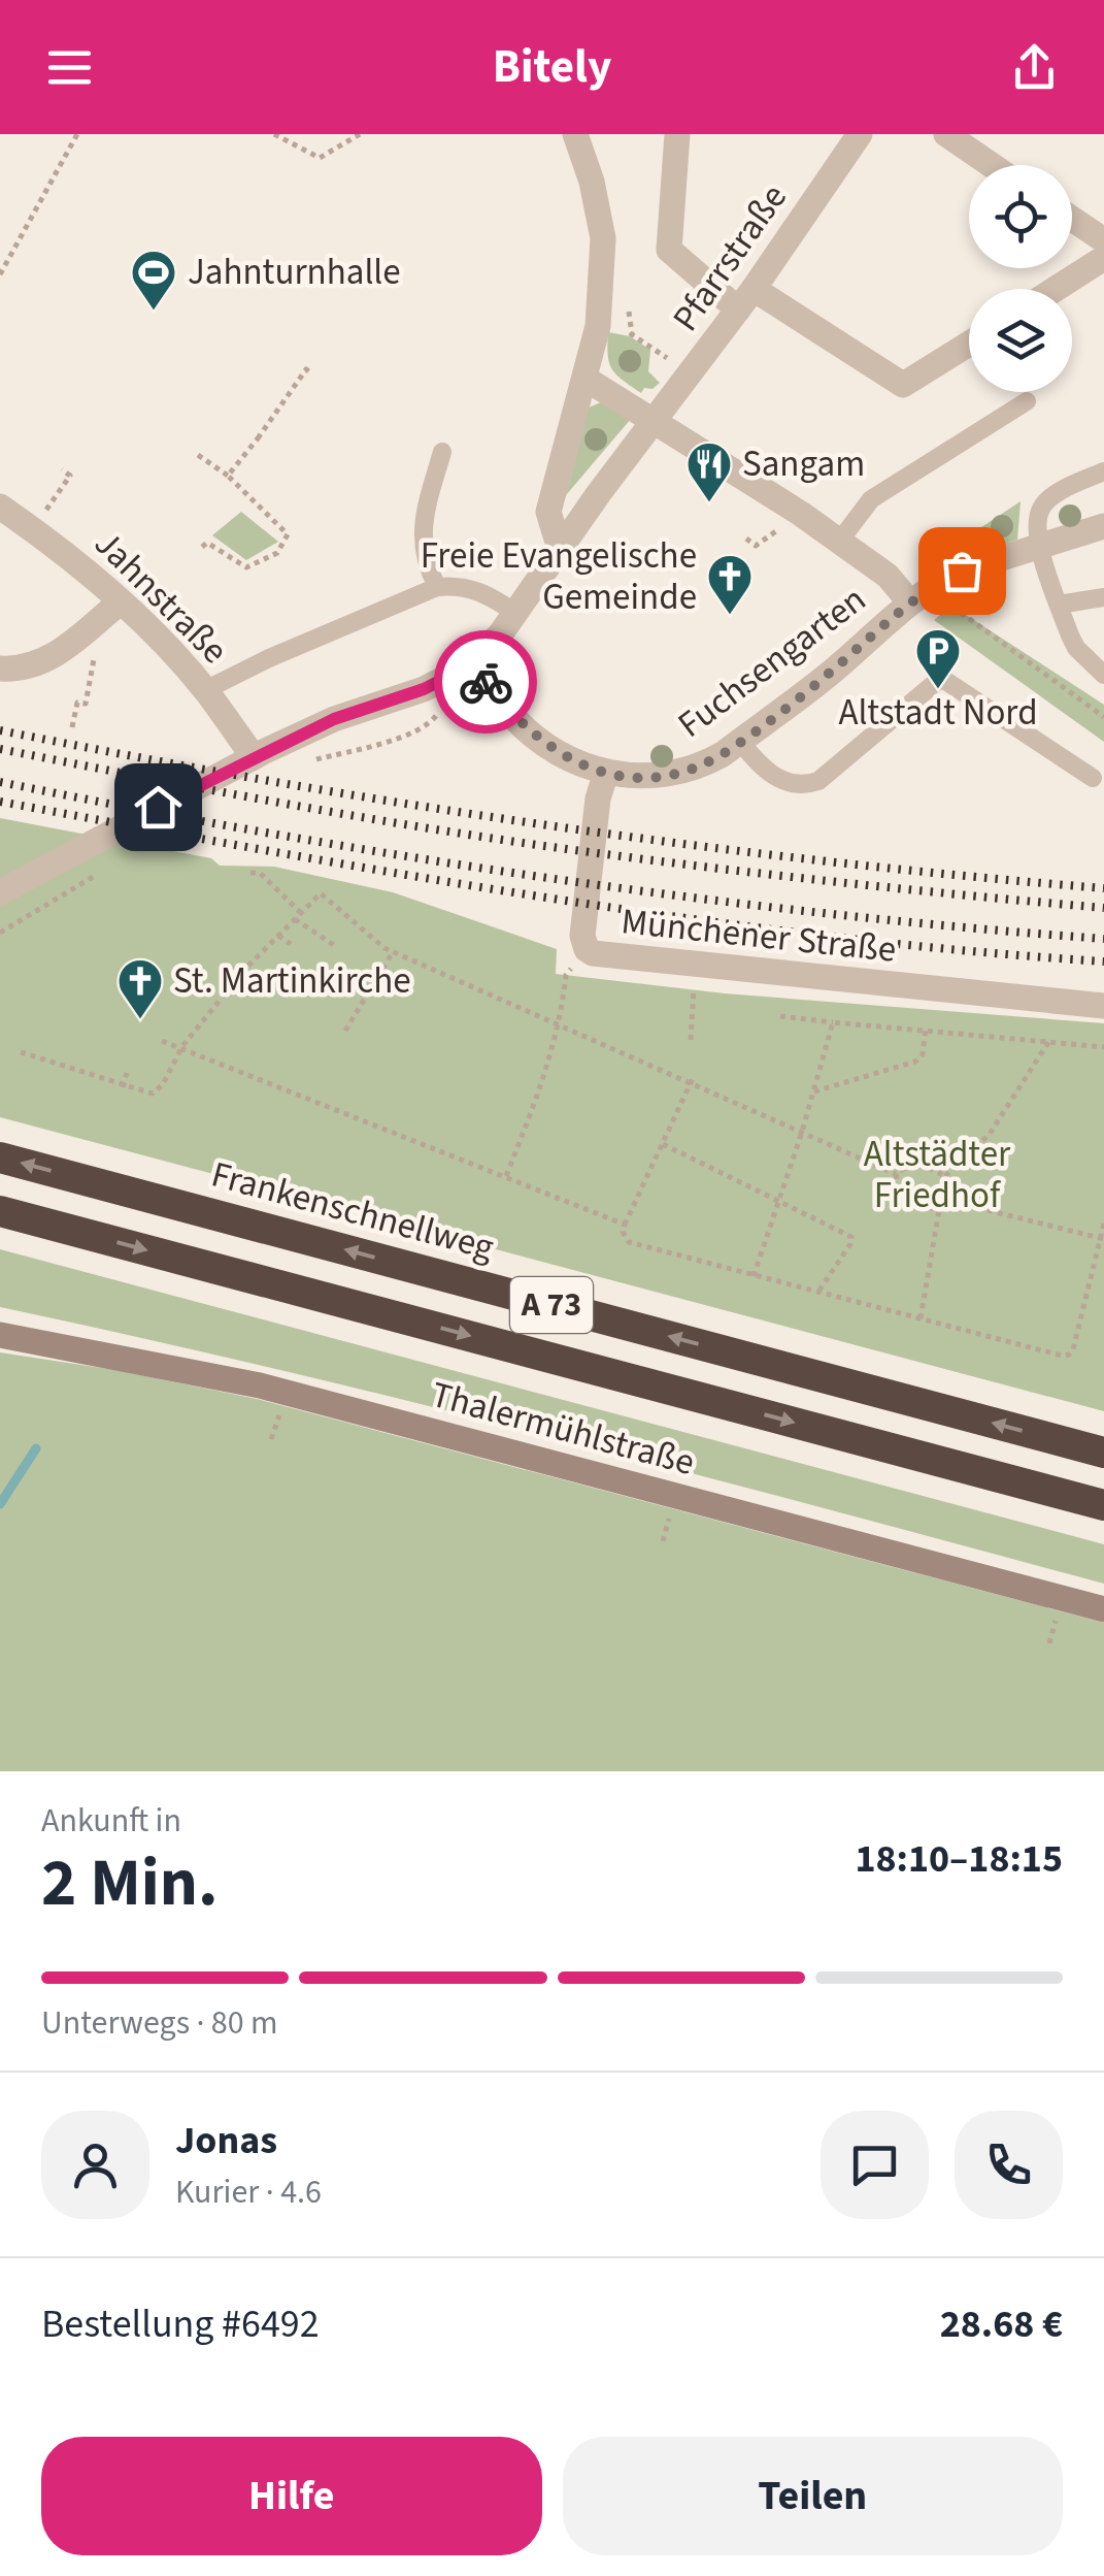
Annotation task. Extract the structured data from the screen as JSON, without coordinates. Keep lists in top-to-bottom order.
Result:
{
  "streets": {
    "highway": ["Frankenschnellweg", "A 73"],
    "main road": ["Thalermühlstraße"],
    "street": [
      "Pfarrstraße",
      "Jahnstraße",
      "Fuchsengarten",
      "Münchener Straße"
    ]
  },
  "crossings": [
    ["Pfarrstraße", "Fuchsengarten"],
    ["Fuchsengarten", "Münchener Straße"]
  ],
  "parks": ["Altstädter Friedhof"],
  "places": {
    "sports": ["Jahnturnhalle"],
    "restaurant": ["Sangam"],
    "church": ["Freie Evangelische Gemeinde", "St. Martinkirche"],
    "parking": ["Altstadt Nord"]
  },
  "page": {
    "header": "Bitely",
    "heading": ["2 Min.", "Ankunft in", "18:10–18:15"],
    "panel": [
      "Jonas",
      "Kurier · 4.6",
      "Bestellung #6492",
      "28.68 €"
    ],
    "bar": "Unterwegs · 80 m",
    "buttons": ["Hilfe", "Teilen"]
  }
}
